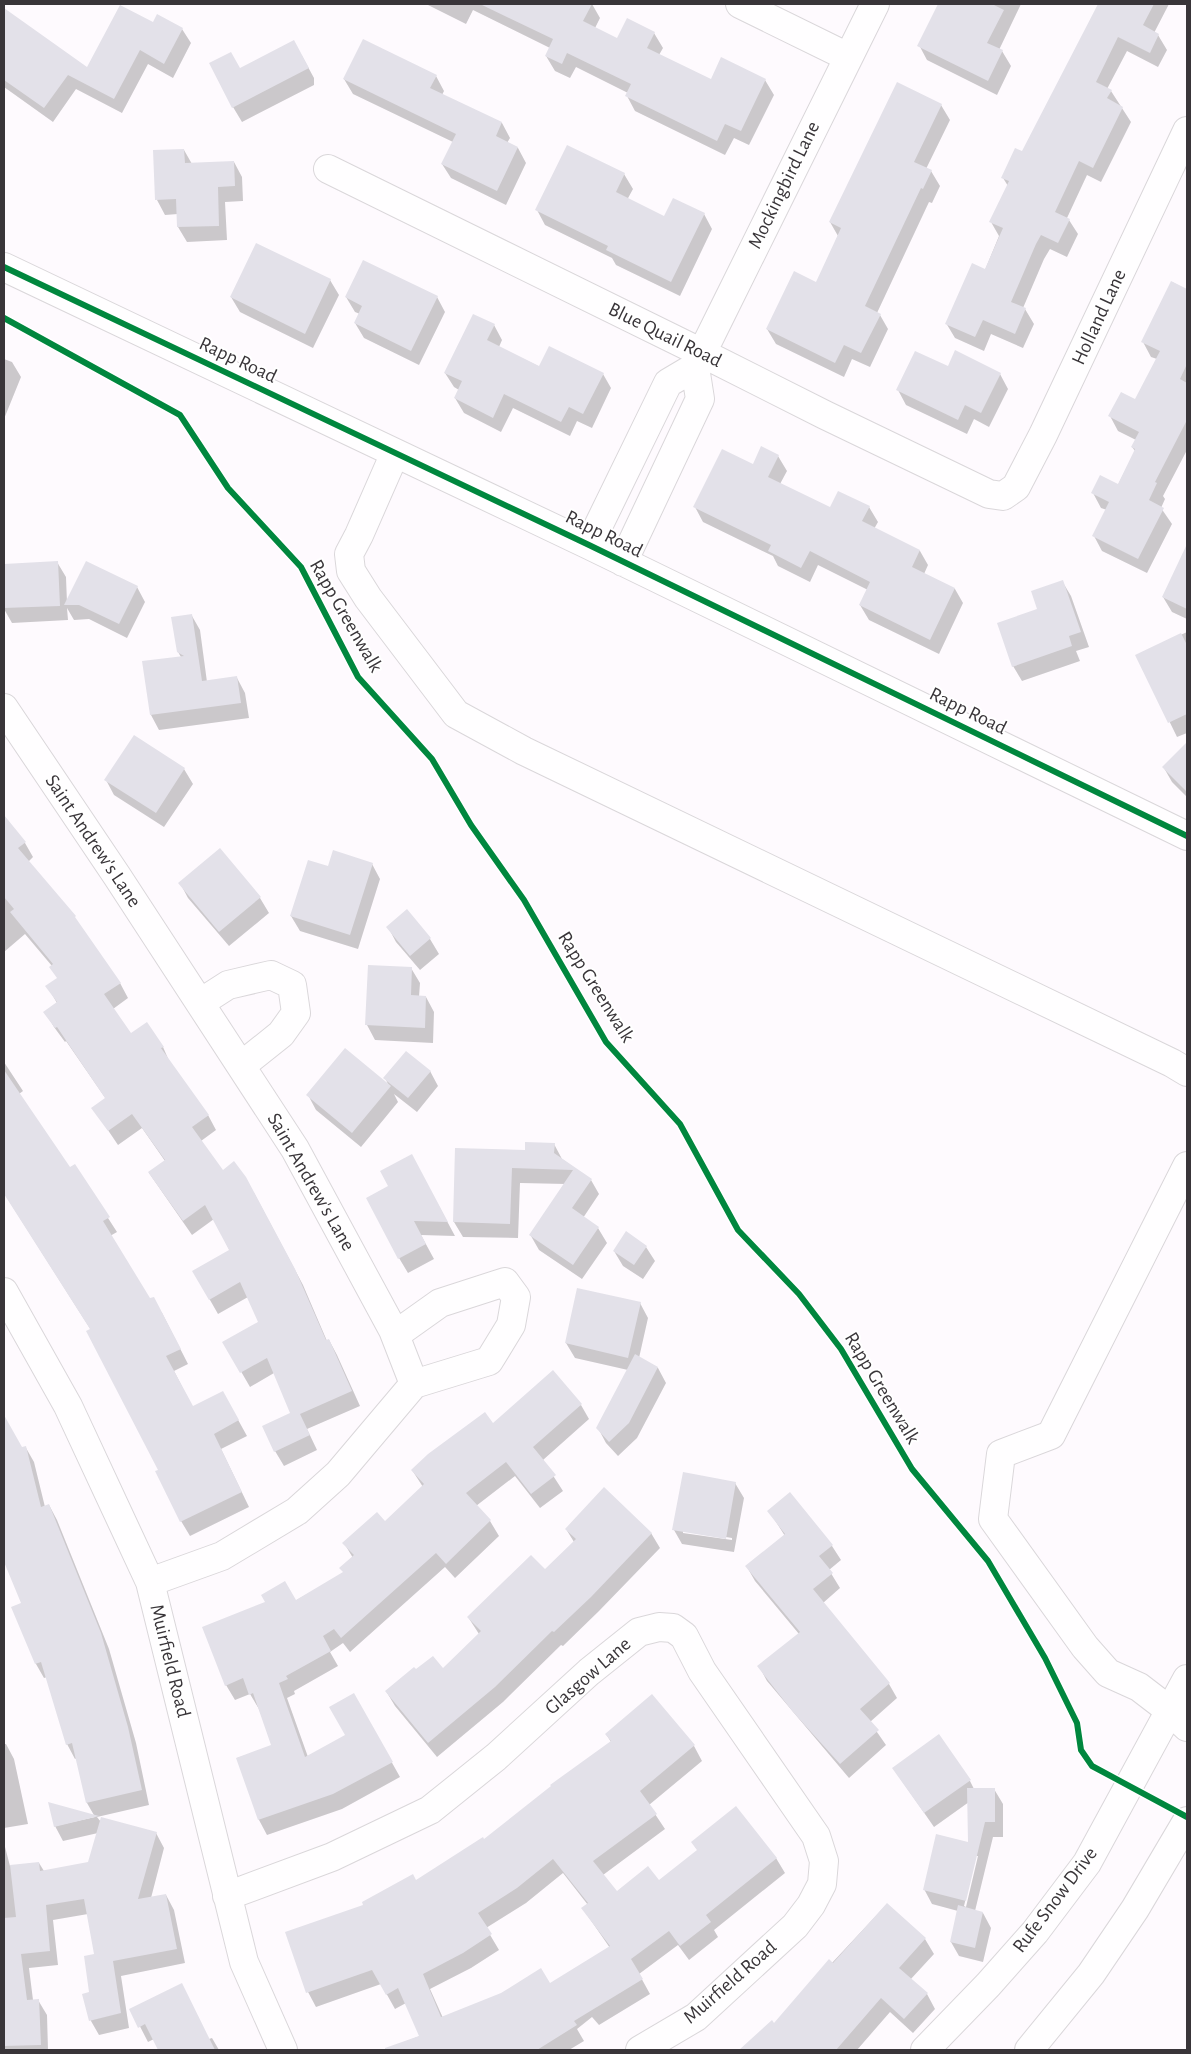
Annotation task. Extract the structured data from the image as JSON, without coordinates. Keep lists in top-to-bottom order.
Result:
{
  "streets": {
    "street": [
      "Mockingbird Lane",
      "Holland Lane",
      "Blue Quail Road",
      "Rapp Road",
      "Saint Andrew's Lane",
      "Muirfield Road",
      "Glasgow Lane",
      "Rufe Snow Drive"
    ],
    "cycle path": ["Rapp Greenwalk"]
  },
  "crossings": [
    ["Mockingbird Lane", "Blue Quail Road"],
    ["Holland Lane", "Blue Quail Road"],
    ["Muirfield Road", "Glasgow Lane"]
  ]
}
